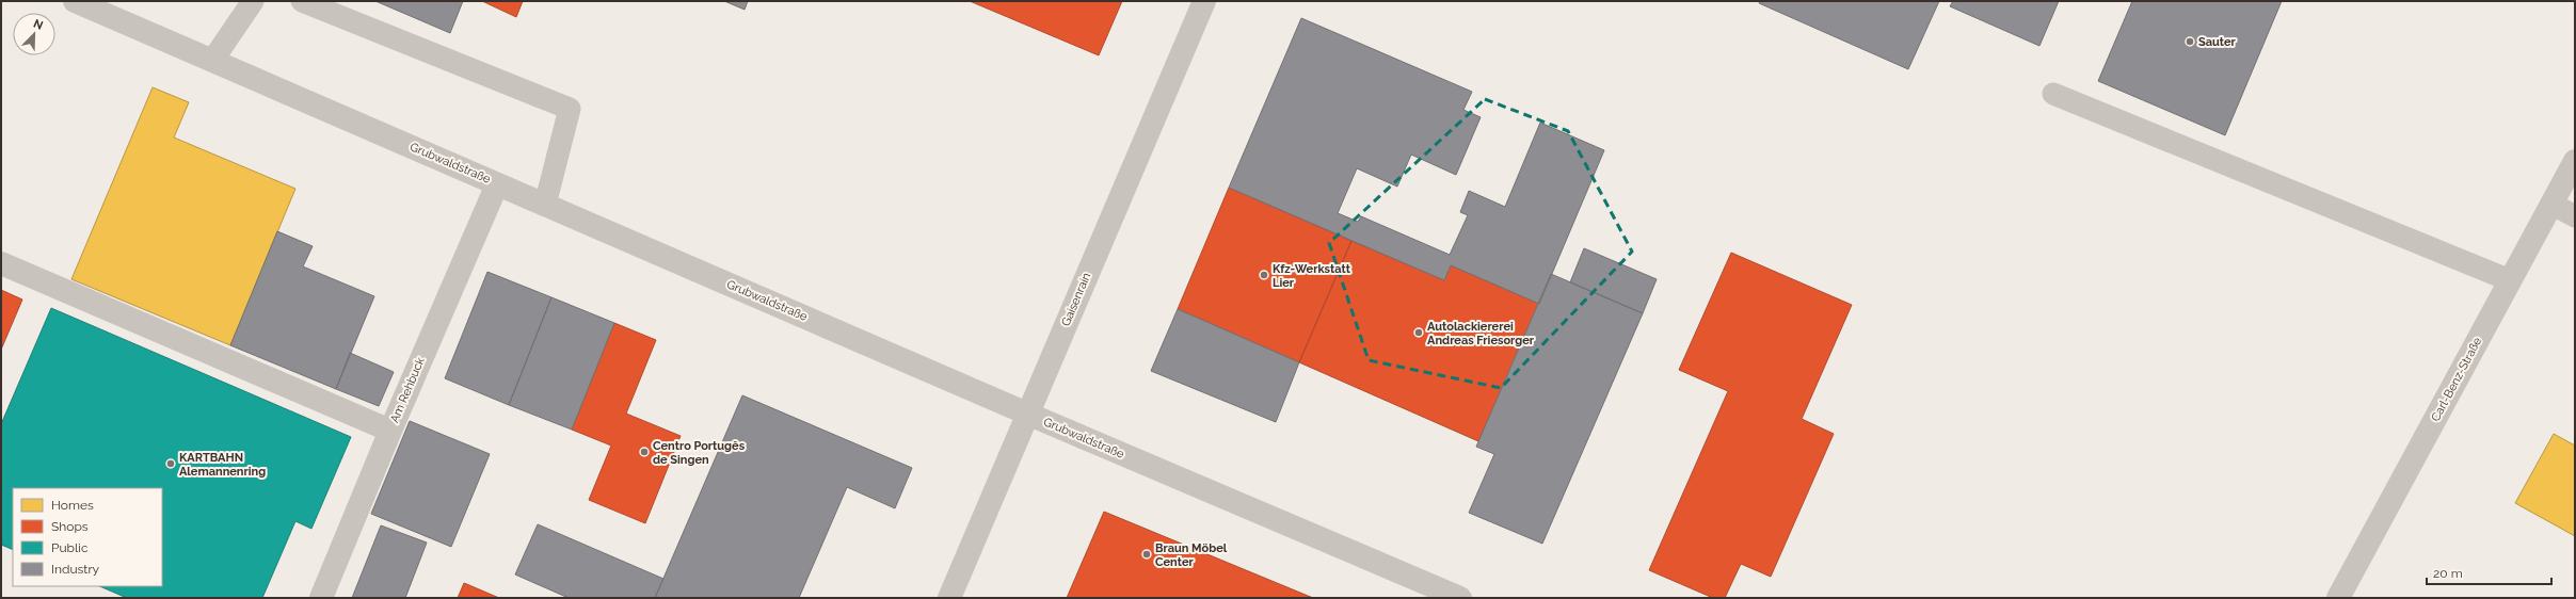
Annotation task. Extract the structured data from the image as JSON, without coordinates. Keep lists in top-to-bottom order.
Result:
{
  "streets": {
    "street": [
      "Grubwaldstraße",
      "Gaisenrain",
      "Carl-Benz-Straße",
      "Am Rehbuck"
    ]
  },
  "crossings": [
    ["Grubwaldstraße", "Gaisenrain"],
    ["Grubwaldstraße", "Am Rehbuck"]
  ],
  "places": [
    "Sauter",
    "Kfz-Werkstatt Lier",
    "Autolackiererei Andreas Friesorger",
    "Centro Portugês de Singen",
    "KARTBAHN Alemannenring",
    "Braun Möbel Center"
  ],
  "legend": [
    "Homes",
    "Shops",
    "Public",
    "Industry"
  ],
  "scale_bar": "20 m",
  "north": "top right"
}
